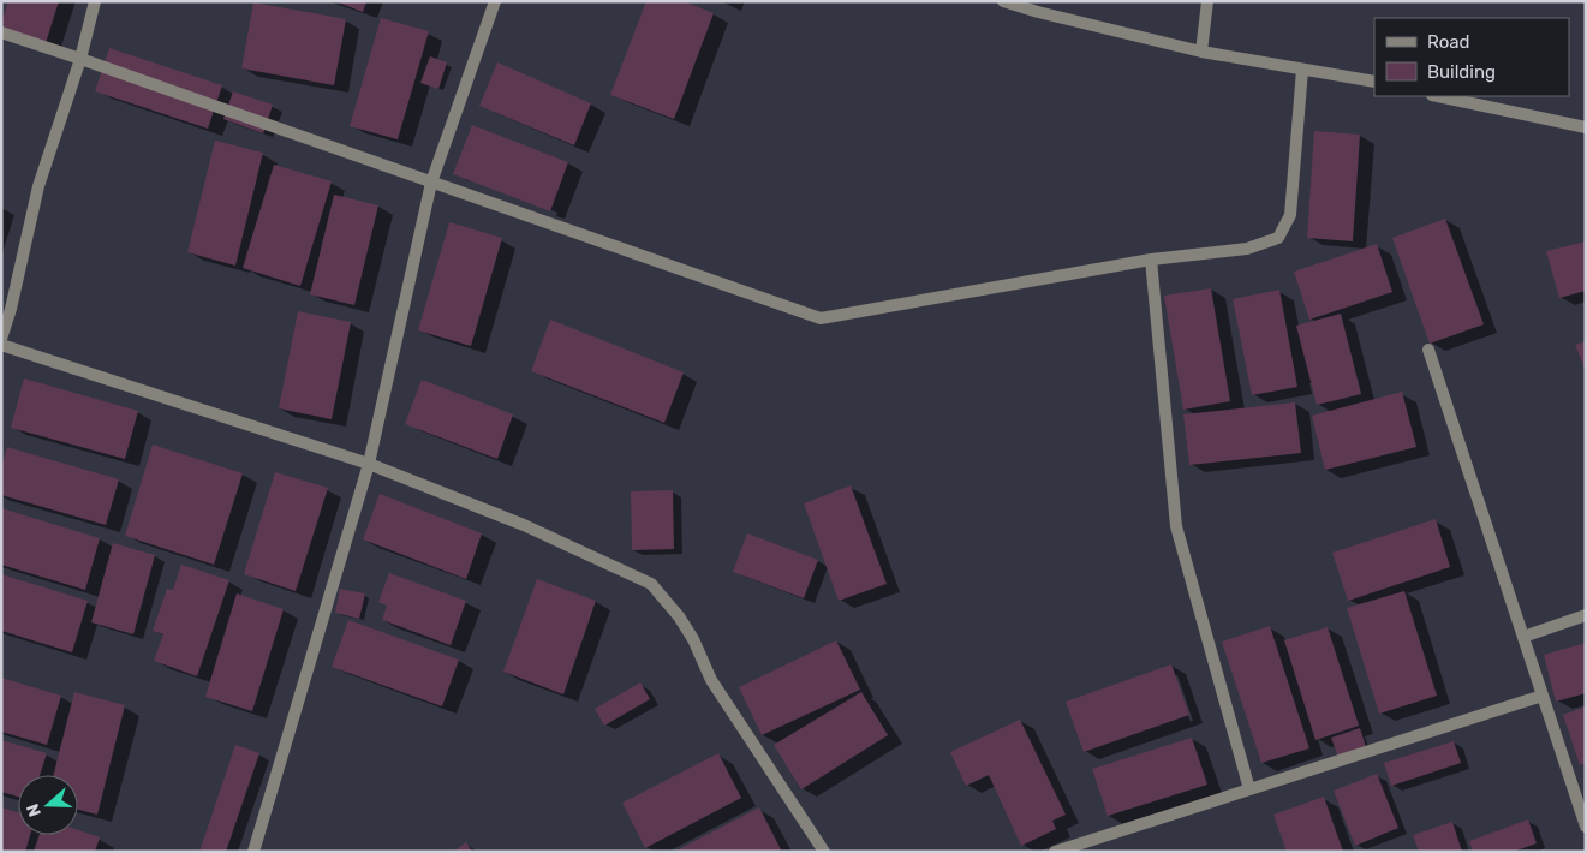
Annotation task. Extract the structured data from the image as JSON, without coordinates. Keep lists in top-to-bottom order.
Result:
{
  "legend": ["Road", "Building"],
  "north": "left"
}
